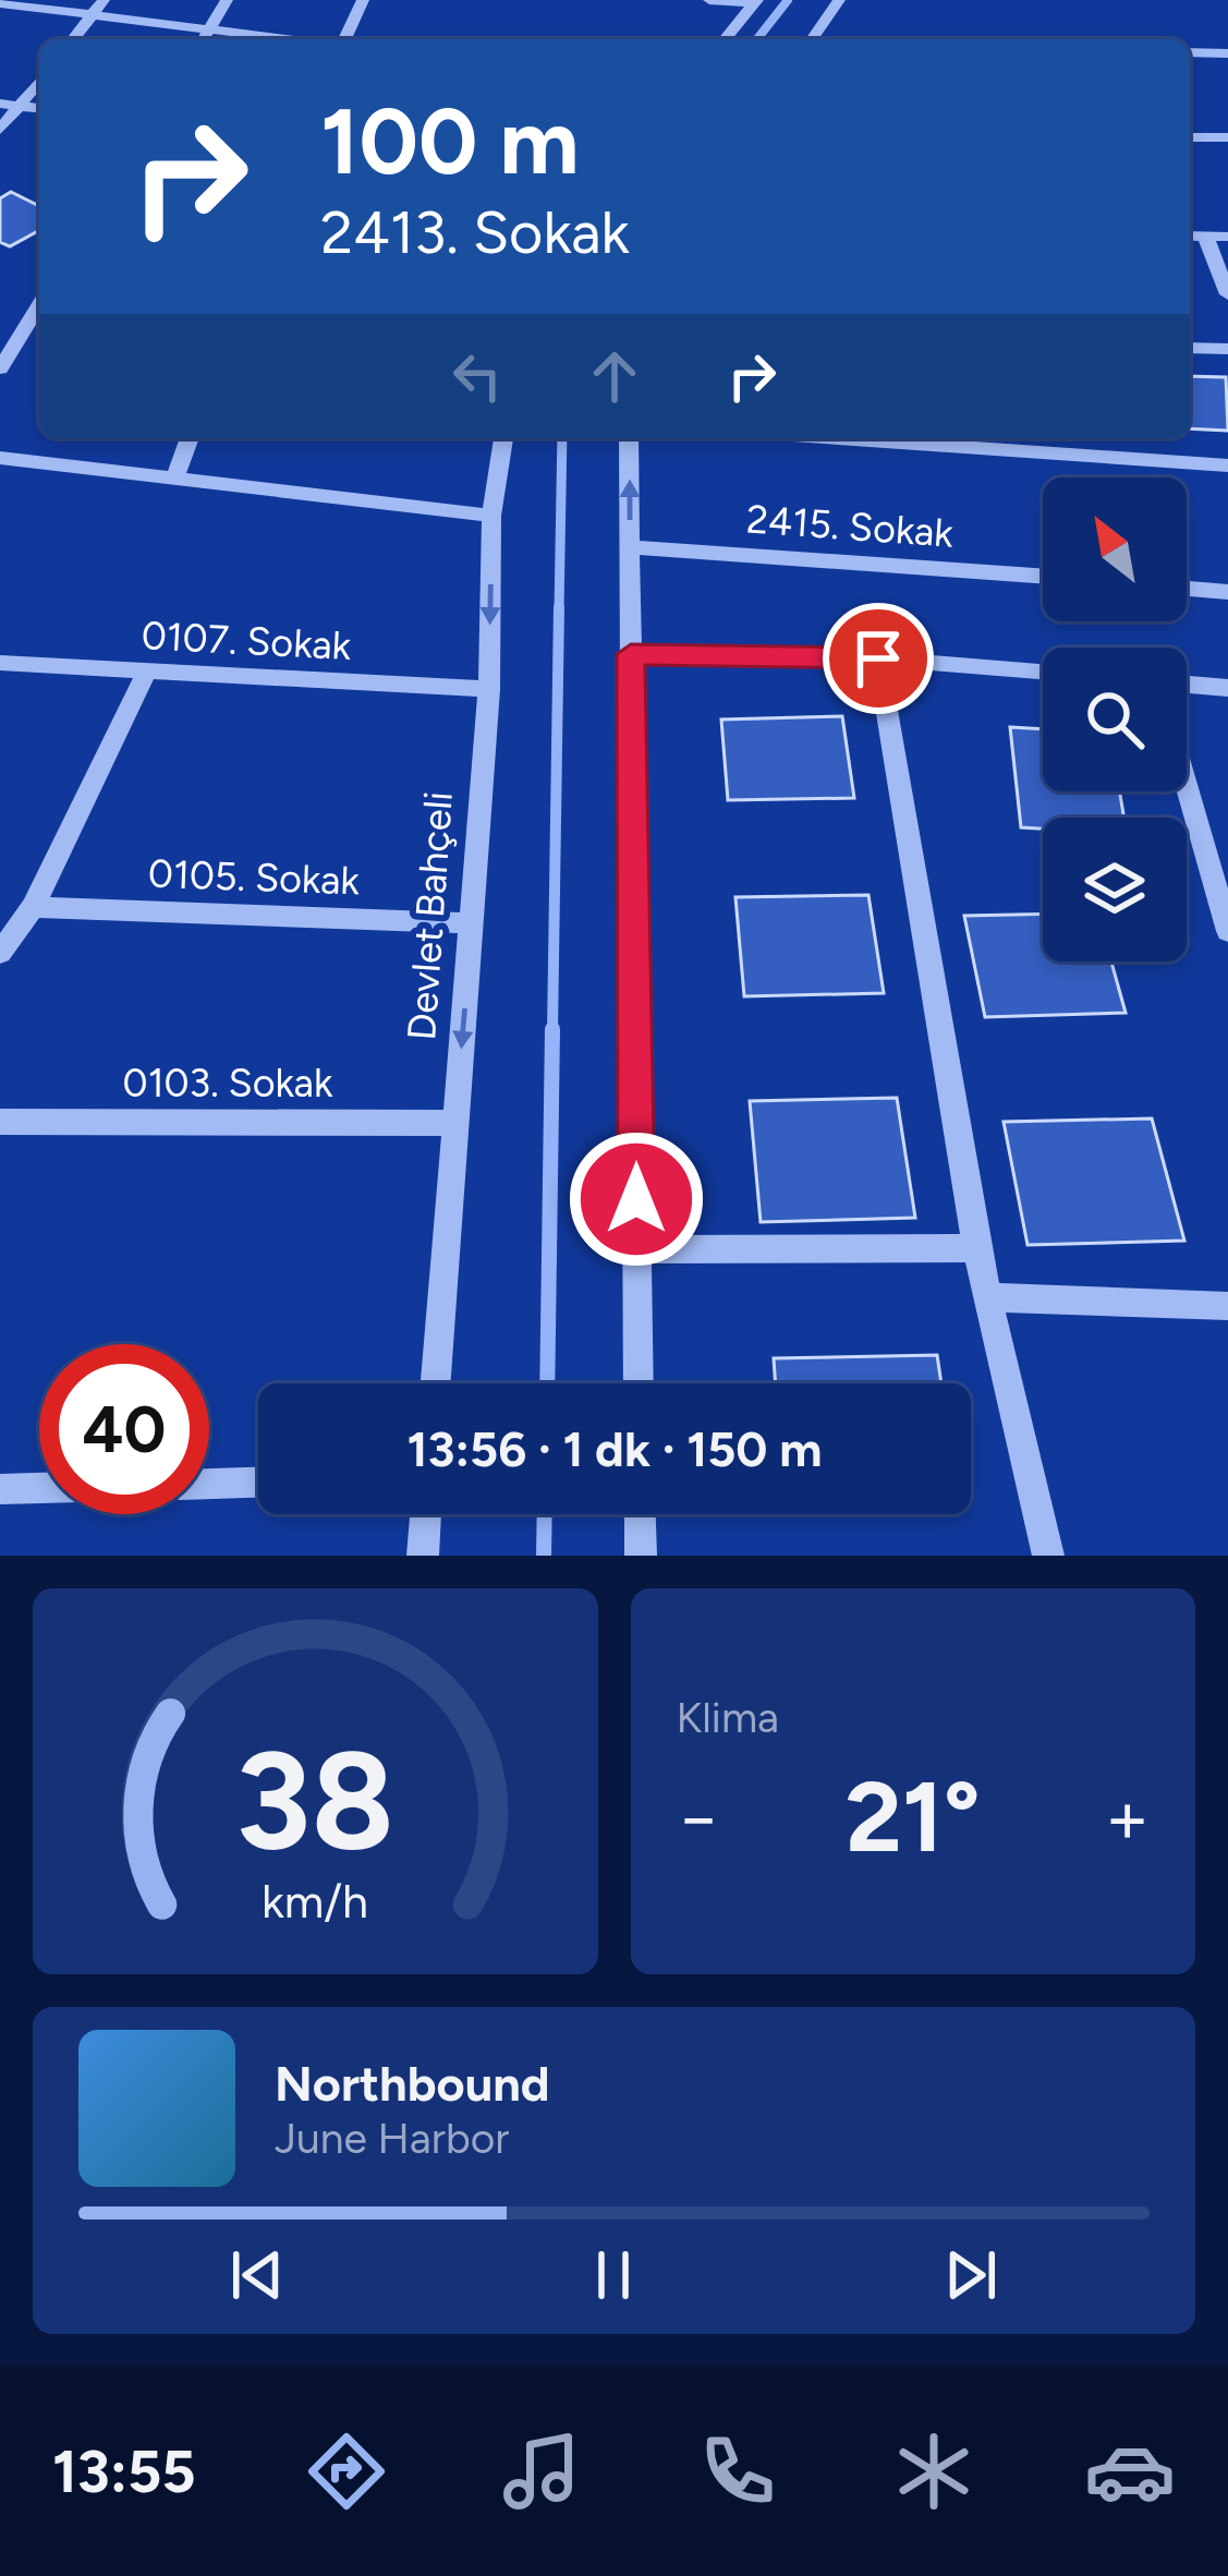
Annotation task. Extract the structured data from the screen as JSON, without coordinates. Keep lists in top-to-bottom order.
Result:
{
  "streets": {
    "street": [
      "2415. Sokak",
      "0107. Sokak",
      "0105. Sokak",
      "Devlet Bahçeli",
      "0103. Sokak"
    ]
  },
  "crossings": [
    ["0107. Sokak", "Devlet Bahçeli"],
    ["0105. Sokak", "Devlet Bahçeli"],
    ["Devlet Bahçeli", "0103. Sokak"]
  ],
  "north": "top left",
  "page": {
    "turn": ["100 m", "2413. Sokak"],
    "limit": "40",
    "trip": "13:56 · 1 dk · 150 m",
    "tile": "Klima",
    "heat": ["−", "21°", "+"],
    "song": ["Northbound", "June Harbor"],
    "tabs": "13:55",
    "gauge": ["38", "km/h"]
  }
}
